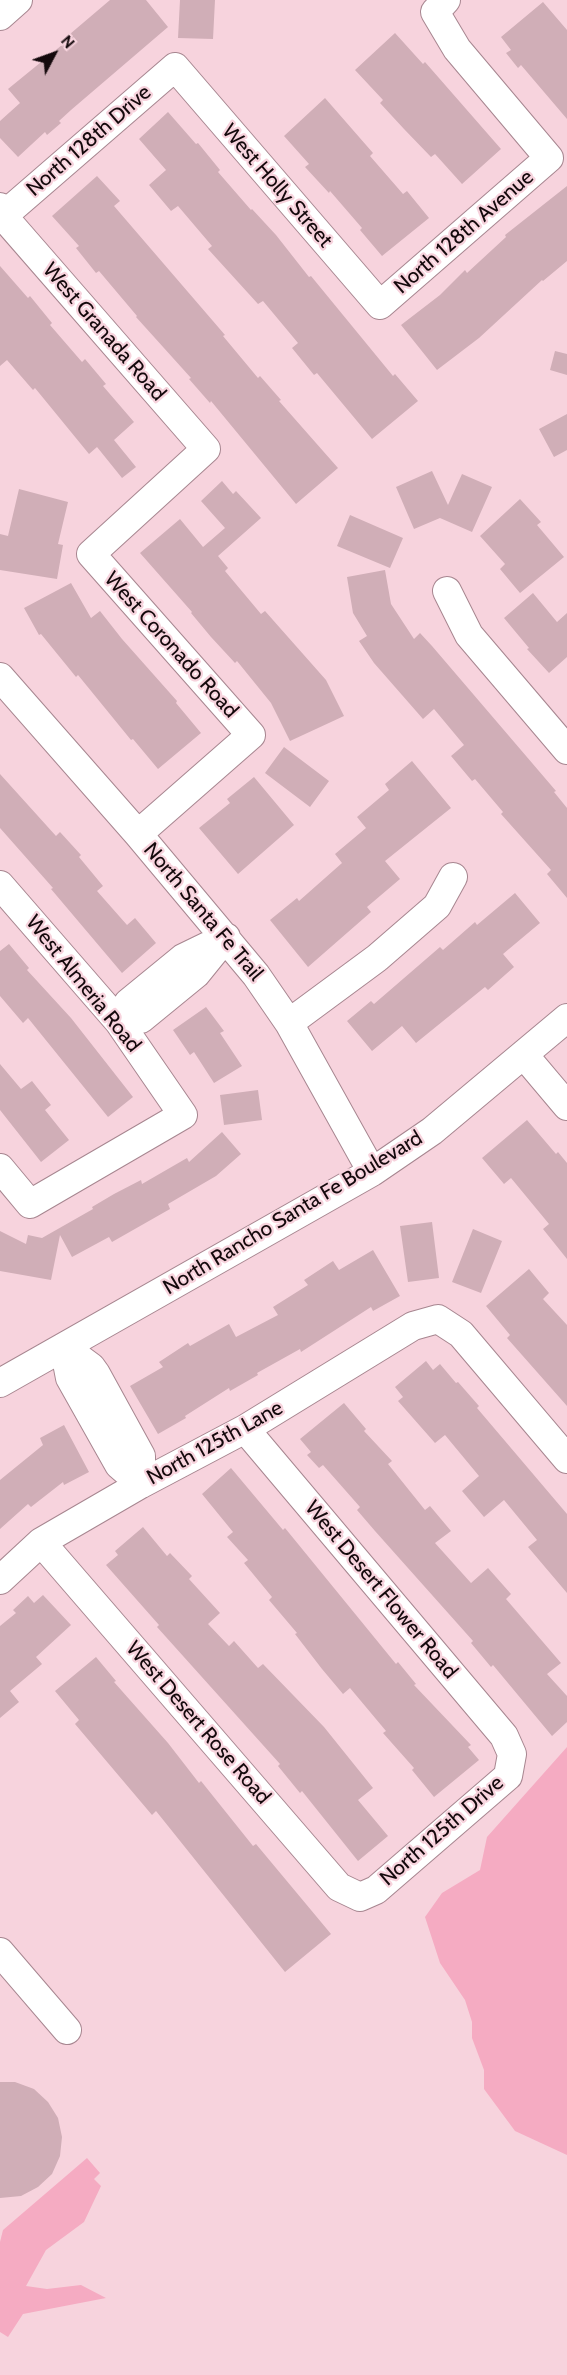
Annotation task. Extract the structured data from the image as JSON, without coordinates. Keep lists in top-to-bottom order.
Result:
{
  "streets": {
    "street": [
      "North 128th Drive",
      "West Holly Street",
      "North 128th Avenue",
      "West Granada Road",
      "West Coronado Road",
      "North Santa Fe Trail",
      "West Almeria Road",
      "North Rancho Santa Fe Boulevard",
      "North 125th Lane",
      "West Desert Flower Road",
      "West Desert Rose Road",
      "North 125th Drive"
    ]
  },
  "crossings": [
    ["North 128th Drive", "West Holly Street"],
    ["North 128th Drive", "West Granada Road"],
    ["West Holly Street", "North 128th Avenue"],
    ["West Granada Road", "West Coronado Road"],
    ["West Coronado Road", "North Santa Fe Trail"],
    ["North Santa Fe Trail", "North Rancho Santa Fe Boulevard"],
    ["North 125th Lane", "West Desert Flower Road"],
    ["North 125th Lane", "West Desert Rose Road"],
    ["West Desert Flower Road", "North 125th Drive"],
    ["West Desert Rose Road", "North 125th Drive"]
  ],
  "north": "top right"
}
